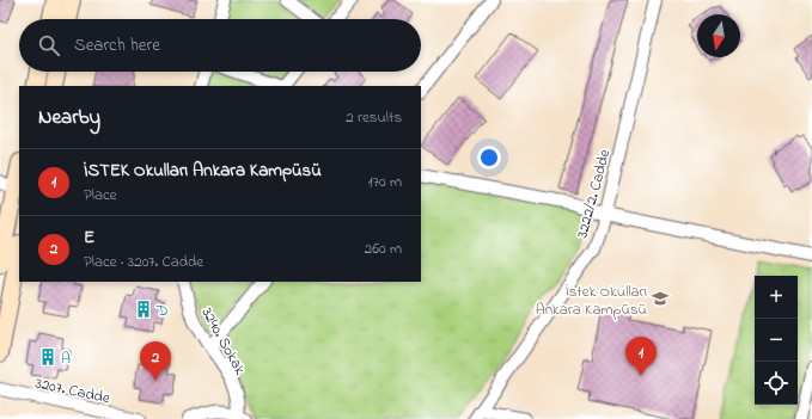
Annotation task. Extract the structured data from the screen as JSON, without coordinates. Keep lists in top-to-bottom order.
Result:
{
  "streets": {
    "street": ["3222/2. Cadde", "3240. Sokak", "3207. Cadde"]
  },
  "places": {
    "school or university": ["İstek Okulları Ankara Kampüsü"],
    "building": ["D", "A"]
  },
  "north": "bottom",
  "page": {
    "search": "Search here",
    "heading": ["Nearby", "2 results"],
    "list": [
      {
        "mark": "1",
        "name": "İSTEK Okulları Ankara Kampüsü",
        "note": "Place",
        "value": "170 m"
      },
      {
        "mark": "2",
        "name": "E",
        "note": "Place · 3207. Cadde",
        "value": "260 m"
      }
    ],
    "map_buttons": ["+", "−"],
    "pins": ["1", "2"]
  }
}
